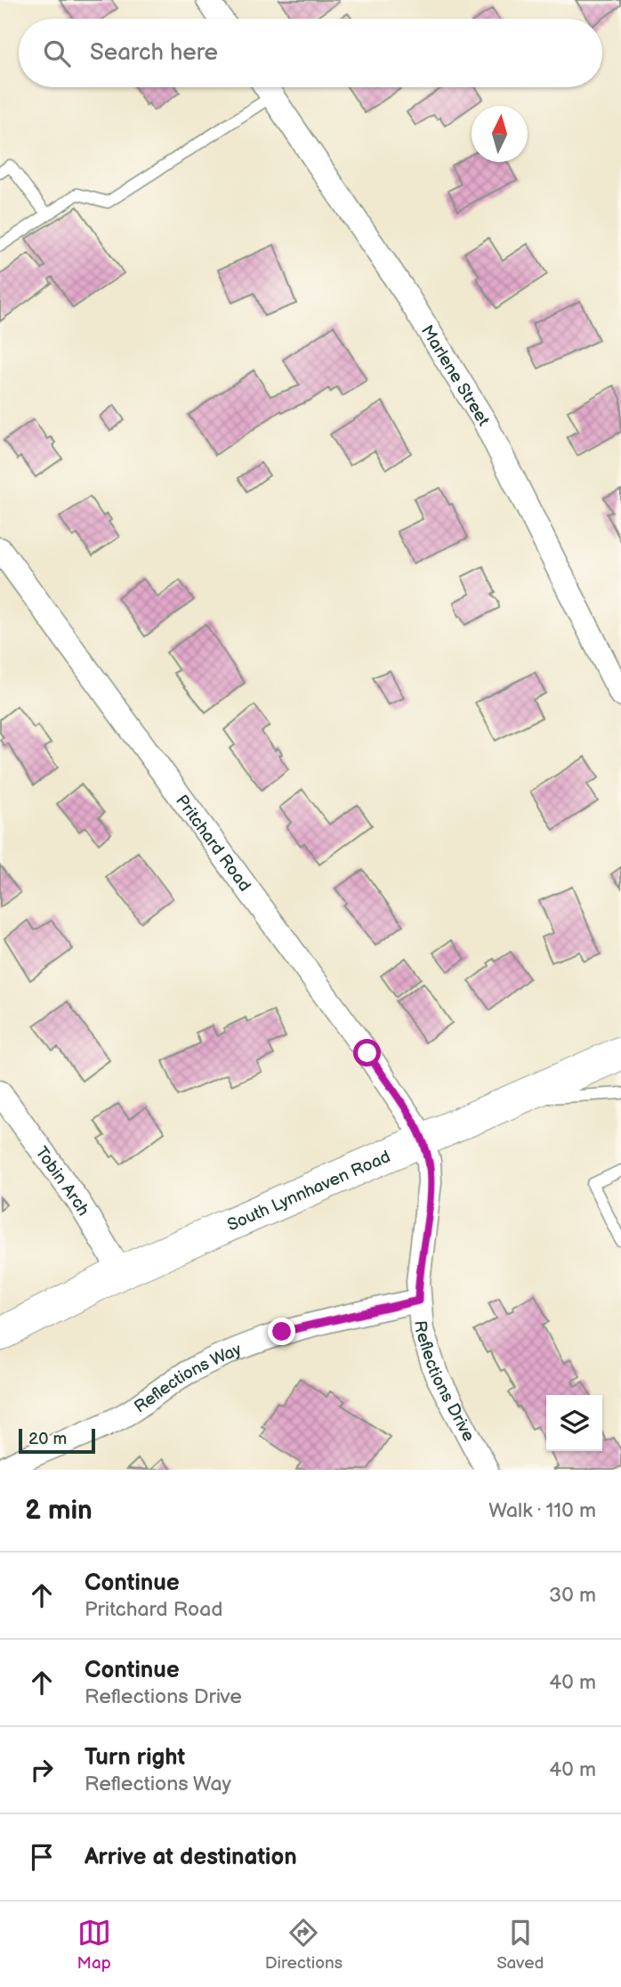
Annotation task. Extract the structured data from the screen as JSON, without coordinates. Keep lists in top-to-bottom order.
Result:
{
  "streets": {
    "street": [
      "Marlene Street",
      "Pritchard Road",
      "Tobin Arch",
      "South Lynnhaven Road",
      "Reflections Way",
      "Reflections Drive"
    ]
  },
  "crossings": [
    ["Pritchard Road", "South Lynnhaven Road"],
    ["Pritchard Road", "Reflections Drive"],
    ["Tobin Arch", "South Lynnhaven Road"],
    ["South Lynnhaven Road", "Reflections Drive"],
    ["Reflections Way", "Reflections Drive"]
  ],
  "scale_bar": "20 m",
  "north": "top",
  "page": {
    "search": "Search here",
    "scale": "20 m",
    "heading": ["2 min", "Walk · 110 m"],
    "list": [
      ["Continue", "Pritchard Road", "30 m"],
      ["Continue", "Reflections Drive", "40 m"],
      ["Turn right", "Reflections Way", "40 m"],
      "Arrive at destination"
    ],
    "nav": ["Map", "Directions", "Saved"]
  }
}
